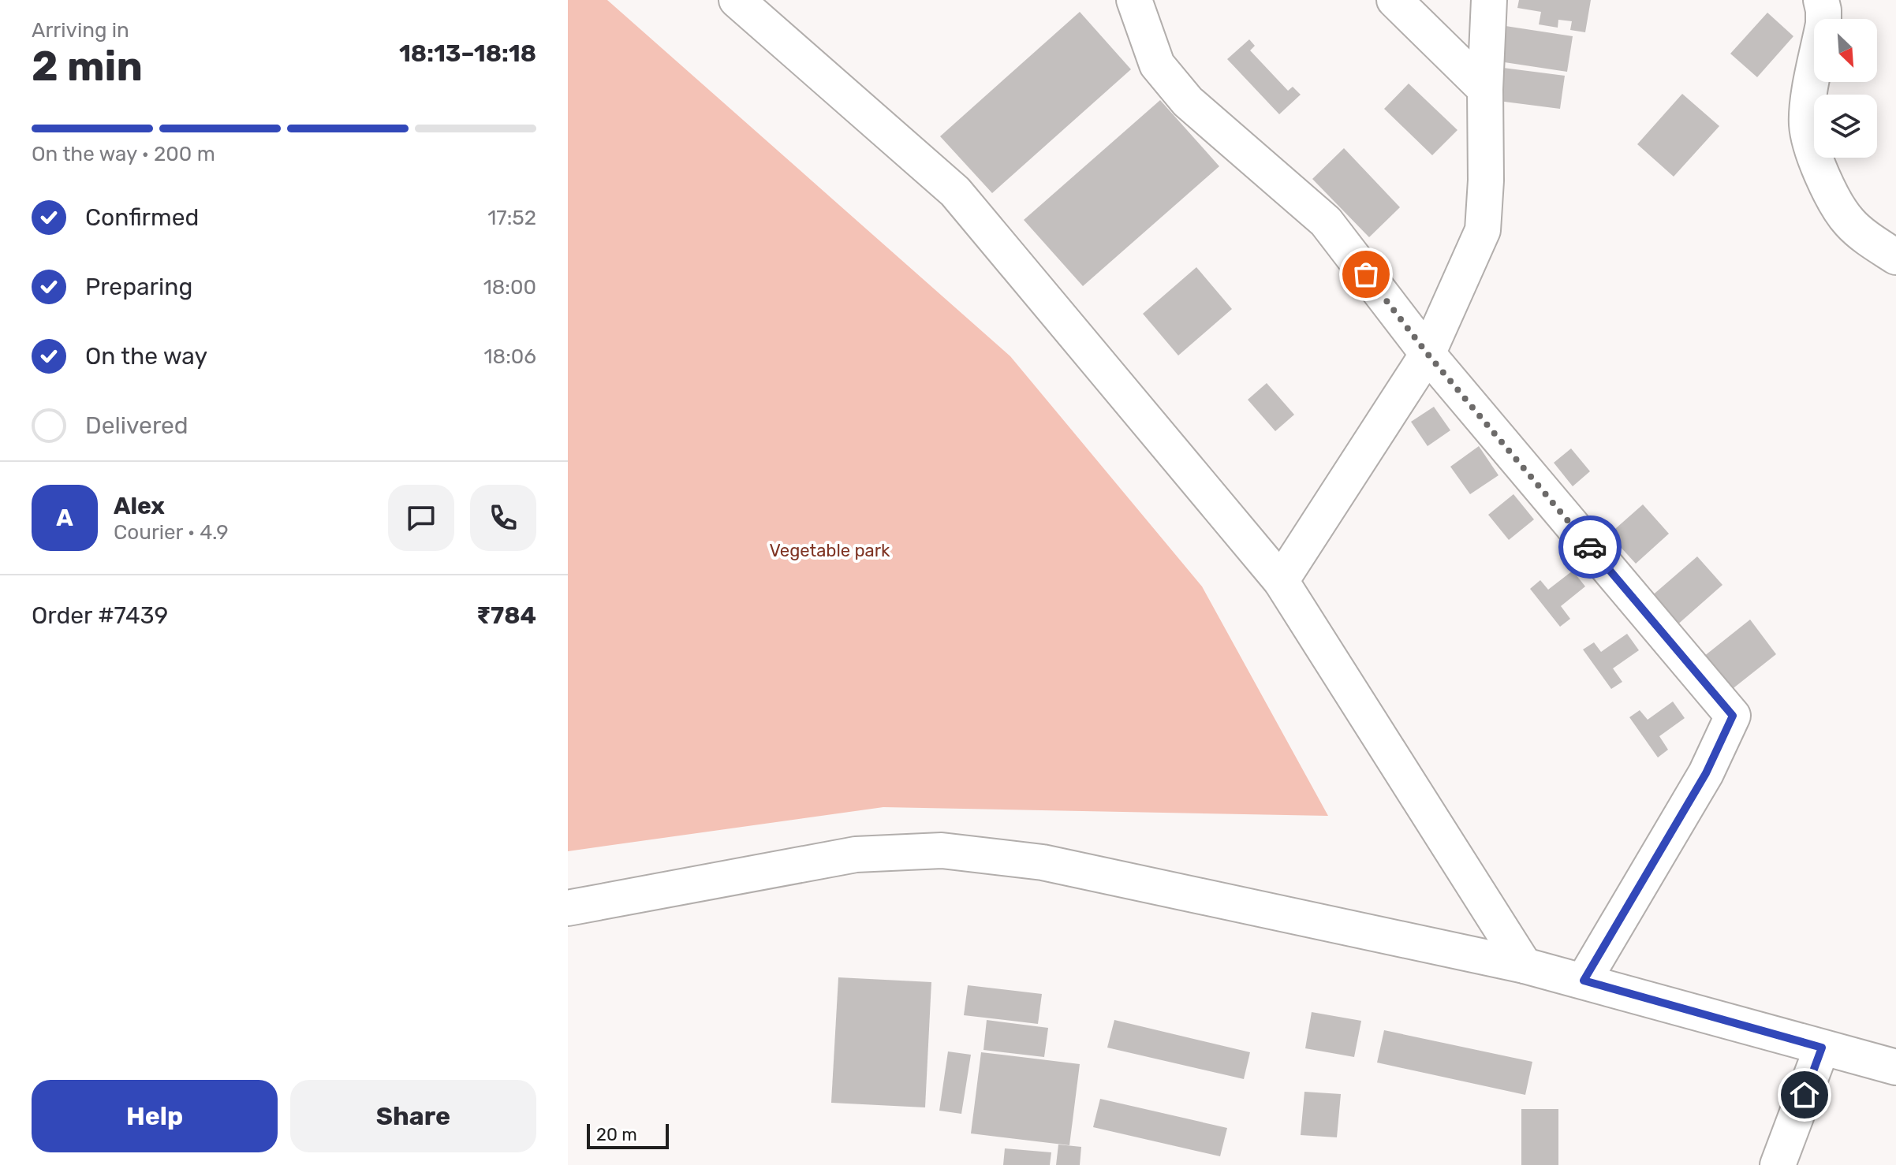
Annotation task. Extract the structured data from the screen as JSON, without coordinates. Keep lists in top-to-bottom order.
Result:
{
  "parks": ["Vegetable park"],
  "scale_bar": "20 m",
  "north": "bottom right",
  "page": {
    "heading": ["2 min", "Arriving in", "18:13–18:18"],
    "panel": [
      "Alex",
      "Courier · 4.9",
      "Order #7439",
      "₹784"
    ],
    "bar": "On the way · 200 m",
    "list": [
      ["Confirmed", "17:52"],
      ["Preparing", "18:00"],
      ["On the way", "18:06"],
      "Delivered"
    ],
    "round": "A",
    "buttons": ["Help", "Share"],
    "scale": "20 m"
  }
}
